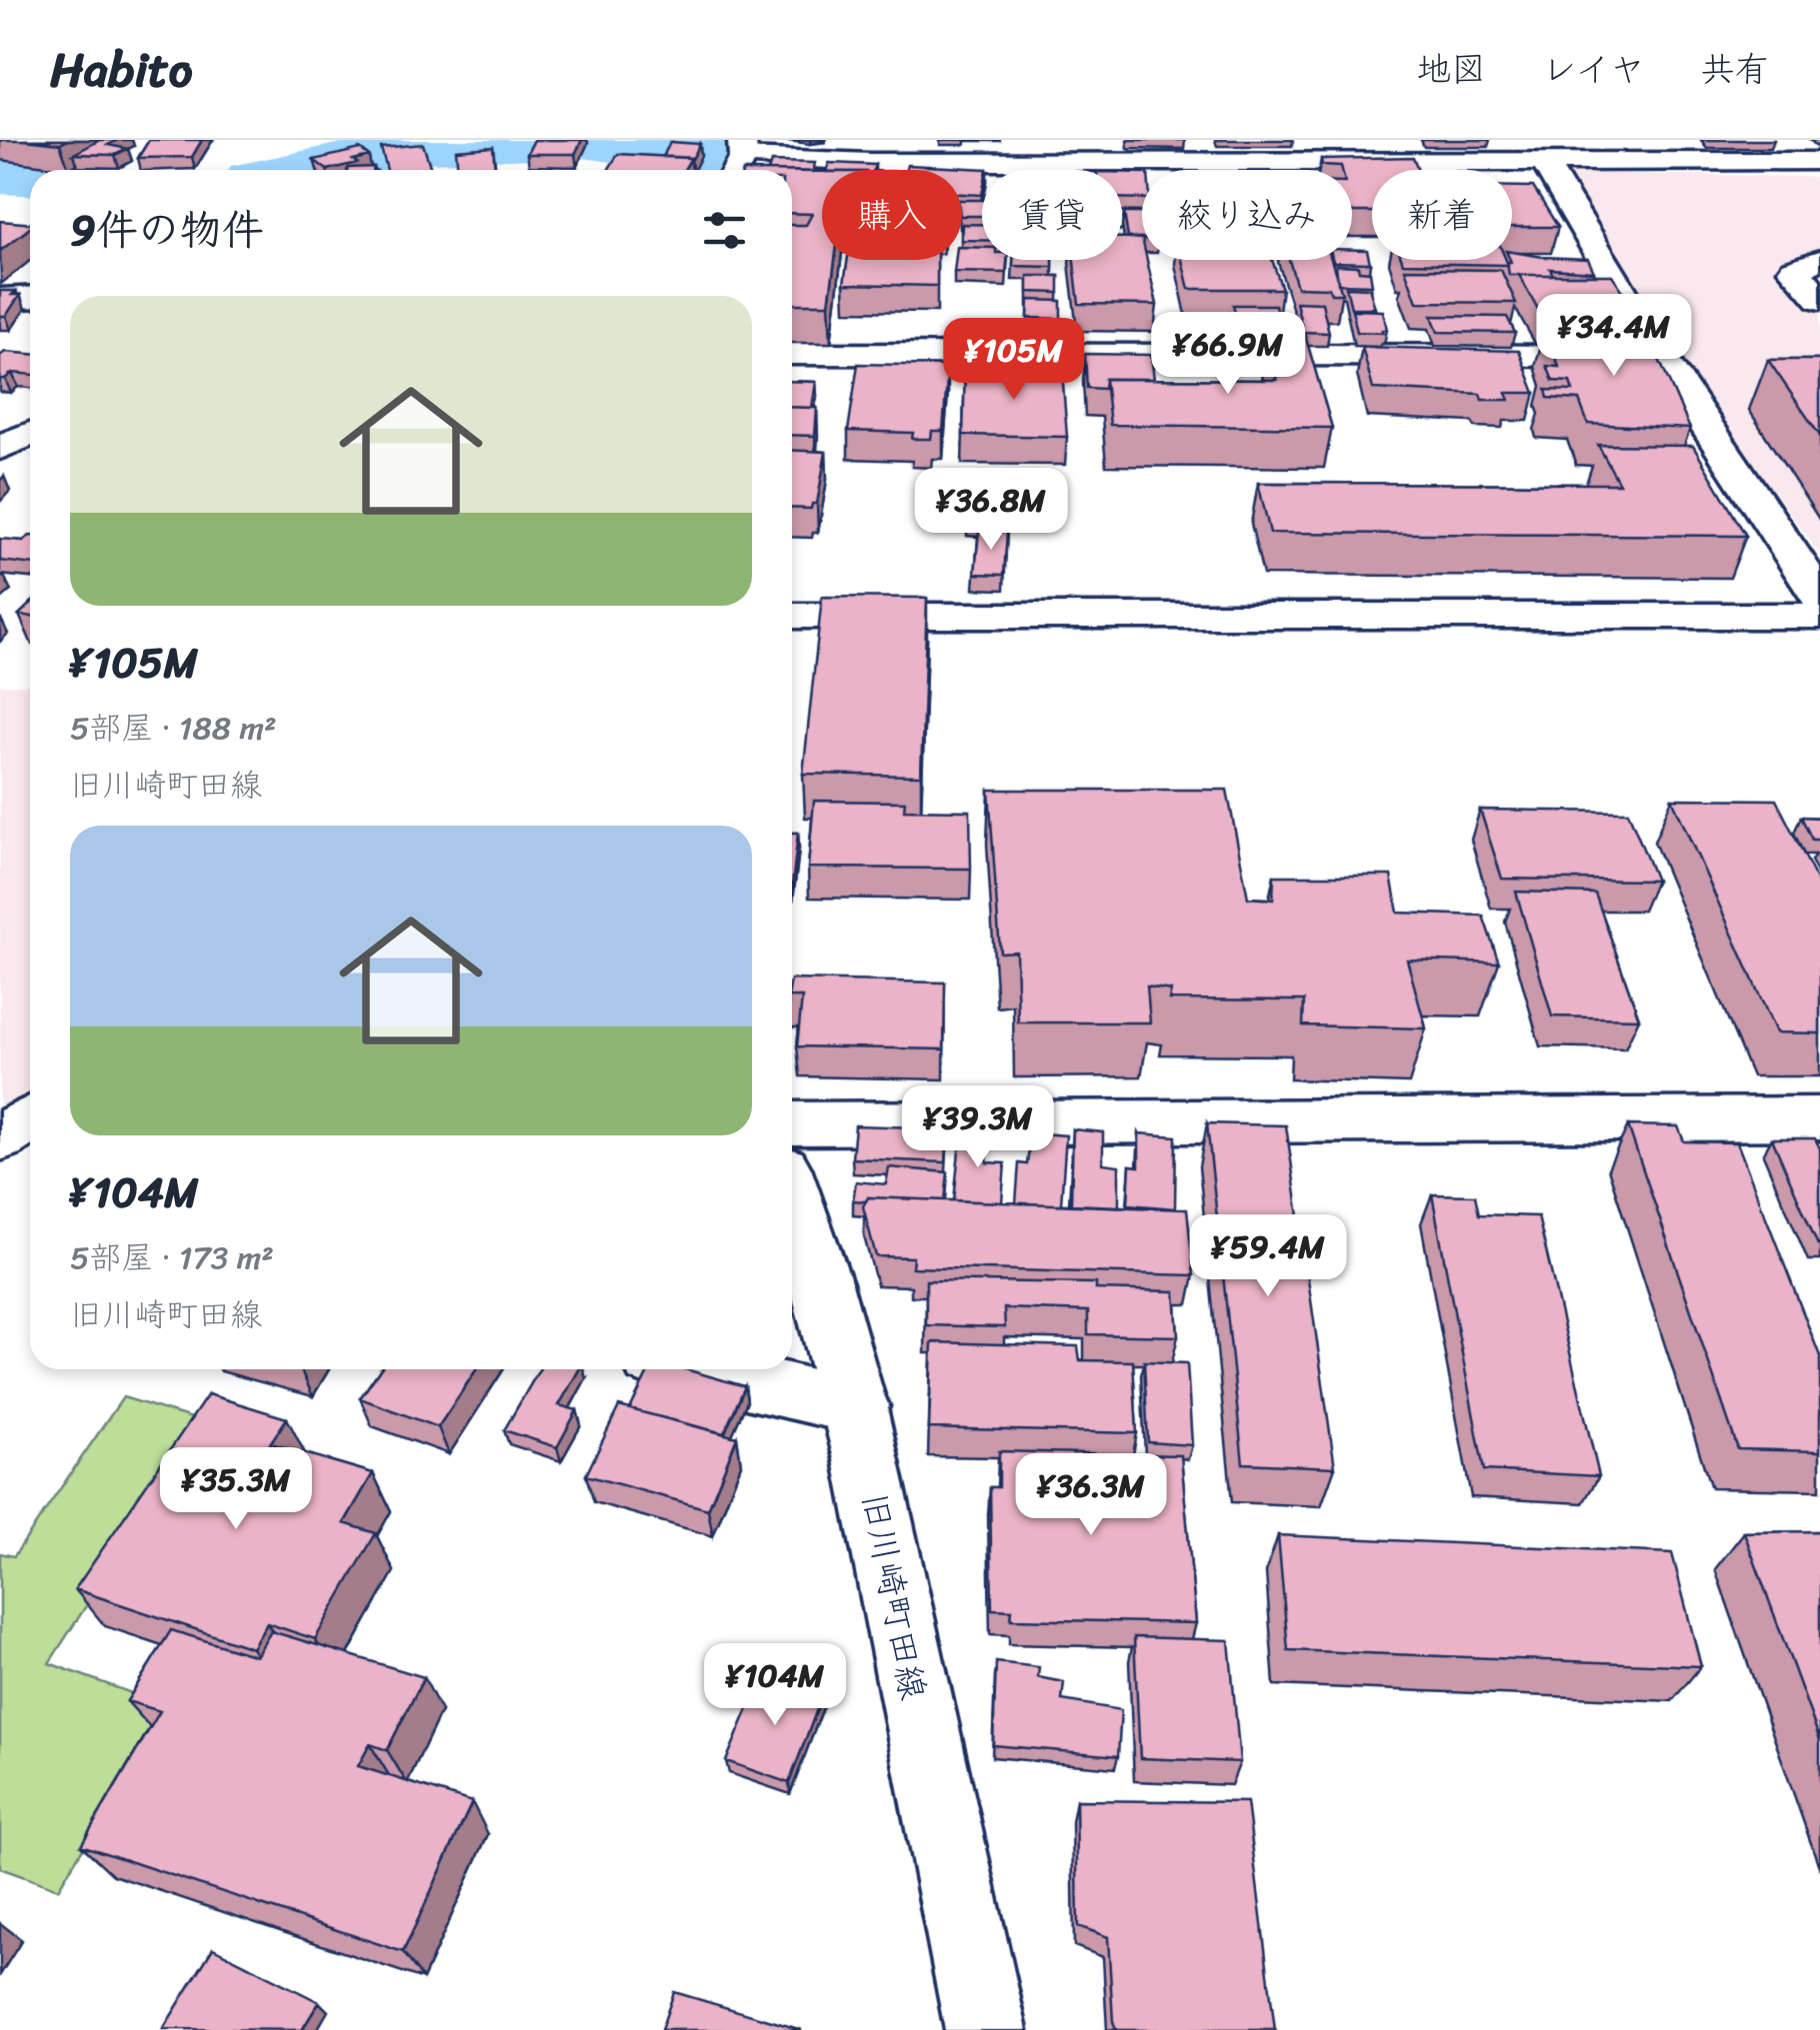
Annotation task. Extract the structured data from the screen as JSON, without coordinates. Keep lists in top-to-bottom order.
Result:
{
  "streets": {
    "street": ["旧川崎町田線"]
  },
  "page": {
    "header": "Habito",
    "nav": ["地図", "レイヤ", "共有"],
    "chip": [
      "購入",
      "賃貸",
      "絞り込み",
      "新着"
    ],
    "heading": "9件の物件",
    "list": [
      {
        "name": "¥105M",
        "note": "5部屋 · 188 m² · 旧川崎町田線"
      },
      {
        "name": "¥104M",
        "note": "5部屋 · 173 m² · 旧川崎町田線"
      }
    ],
    "price": [
      "¥34.4M",
      "¥66.9M",
      "¥105M",
      "¥36.8M",
      "¥39.3M",
      "¥59.4M",
      "¥35.3M",
      "¥36.3M",
      "¥104M"
    ]
  }
}
